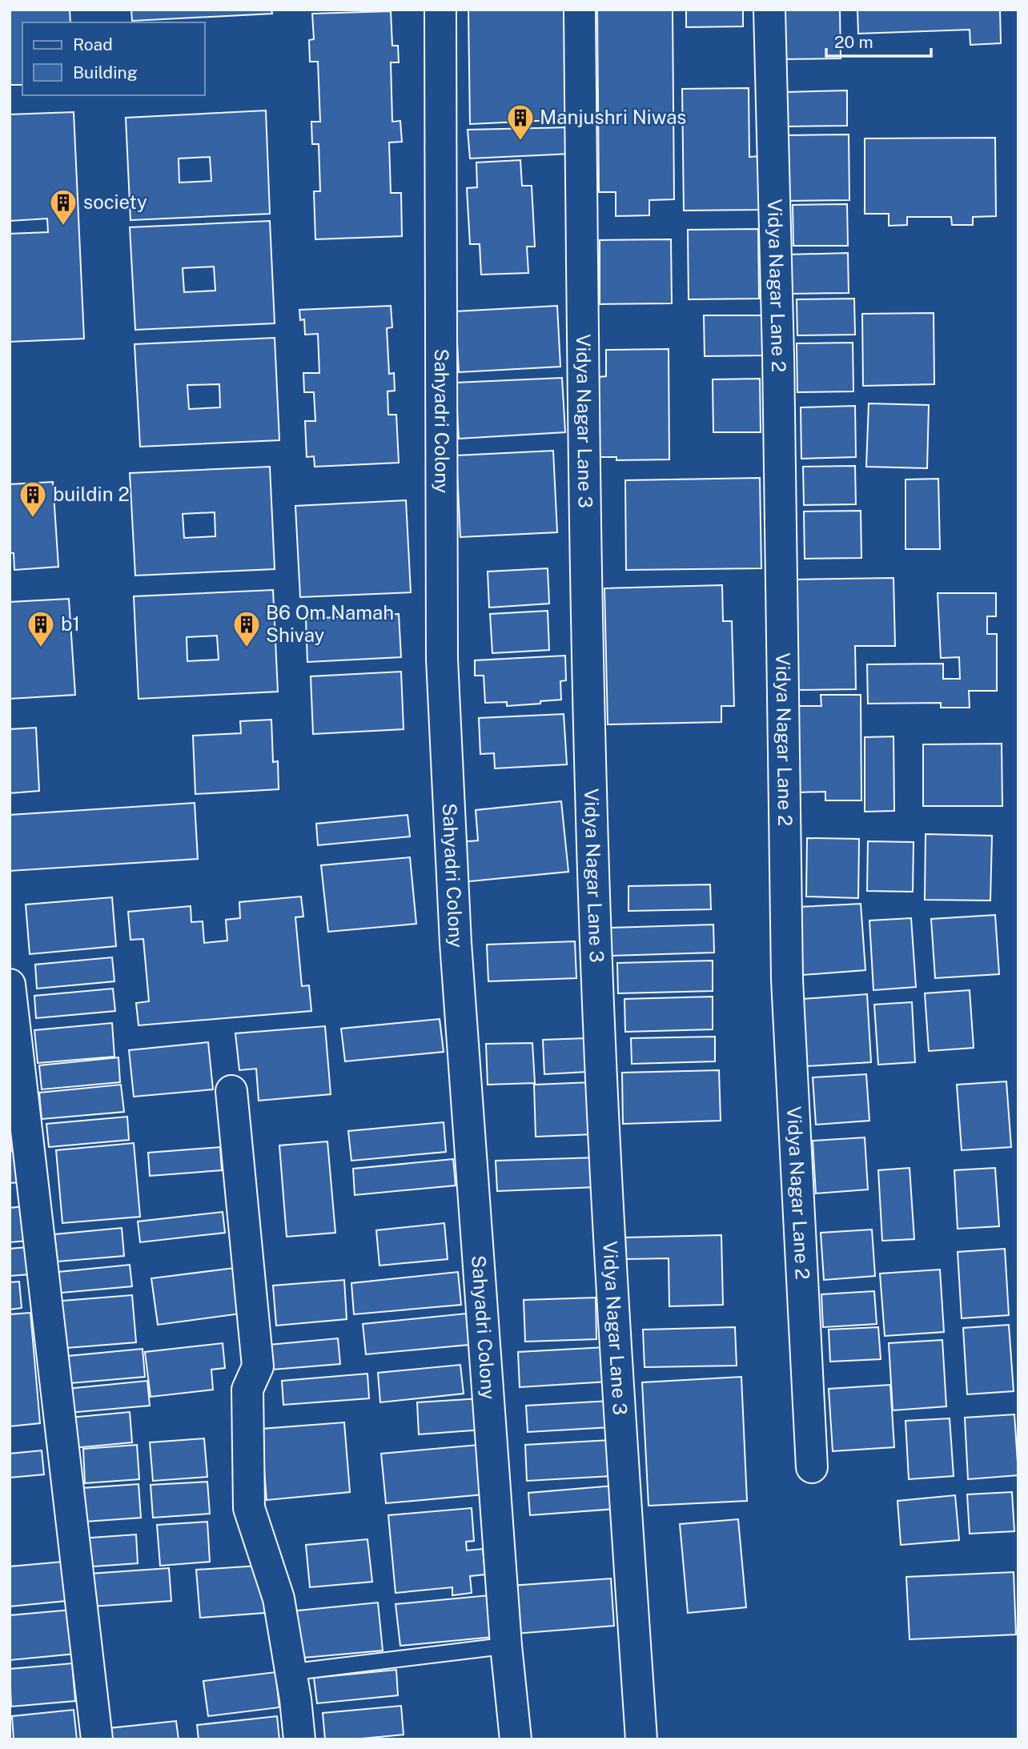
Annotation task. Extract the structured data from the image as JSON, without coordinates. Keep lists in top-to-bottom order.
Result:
{
  "streets": {
    "street": ["Vidya Nagar Lane 2", "Vidya Nagar Lane 3", "Sahyadri Colony"]
  },
  "places": {
    "building": [
      "Manjushri Niwas",
      "society",
      "buildin 2",
      "b1",
      "B6 Om Namah Shivay"
    ]
  },
  "legend": ["Road", "Building"],
  "scale_bar": "20 m"
}
